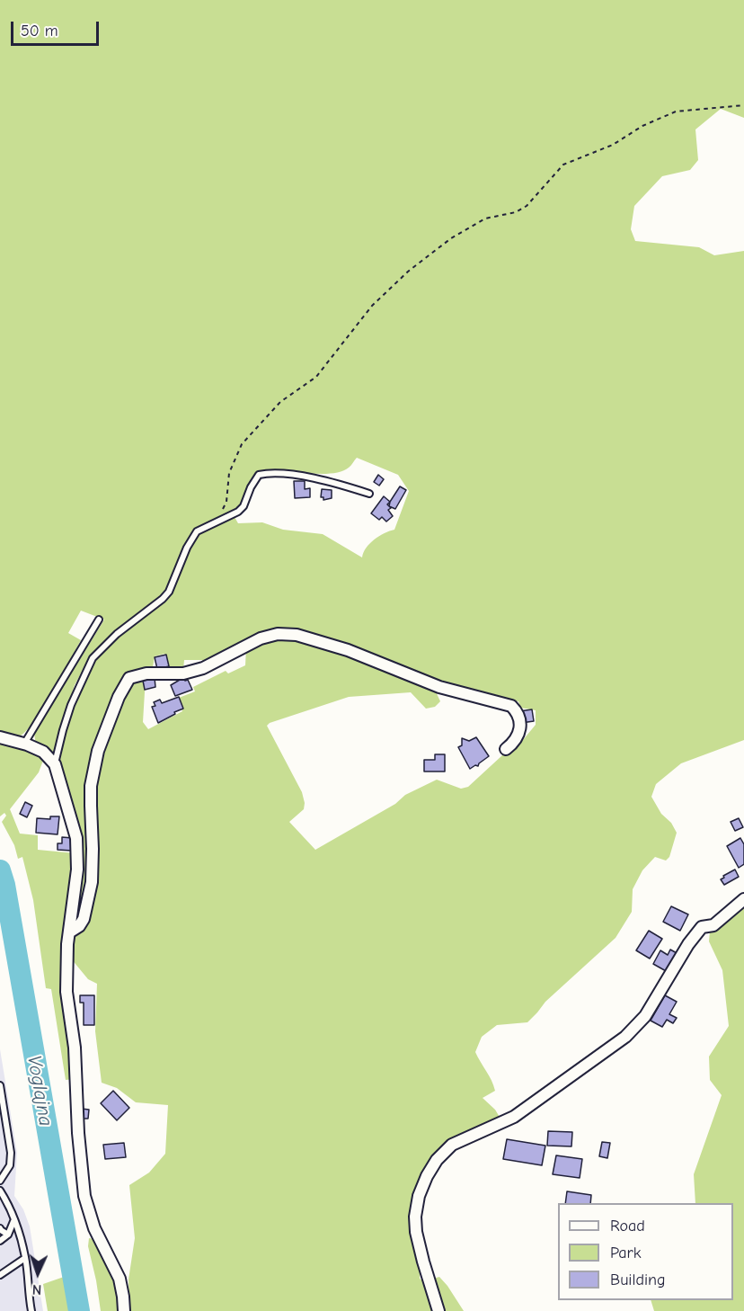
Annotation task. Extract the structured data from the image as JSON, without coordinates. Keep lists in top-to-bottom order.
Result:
{
  "water": ["Voglajna"],
  "legend": ["Road", "Park", "Building"],
  "scale_bar": "50 m",
  "north": "bottom"
}
